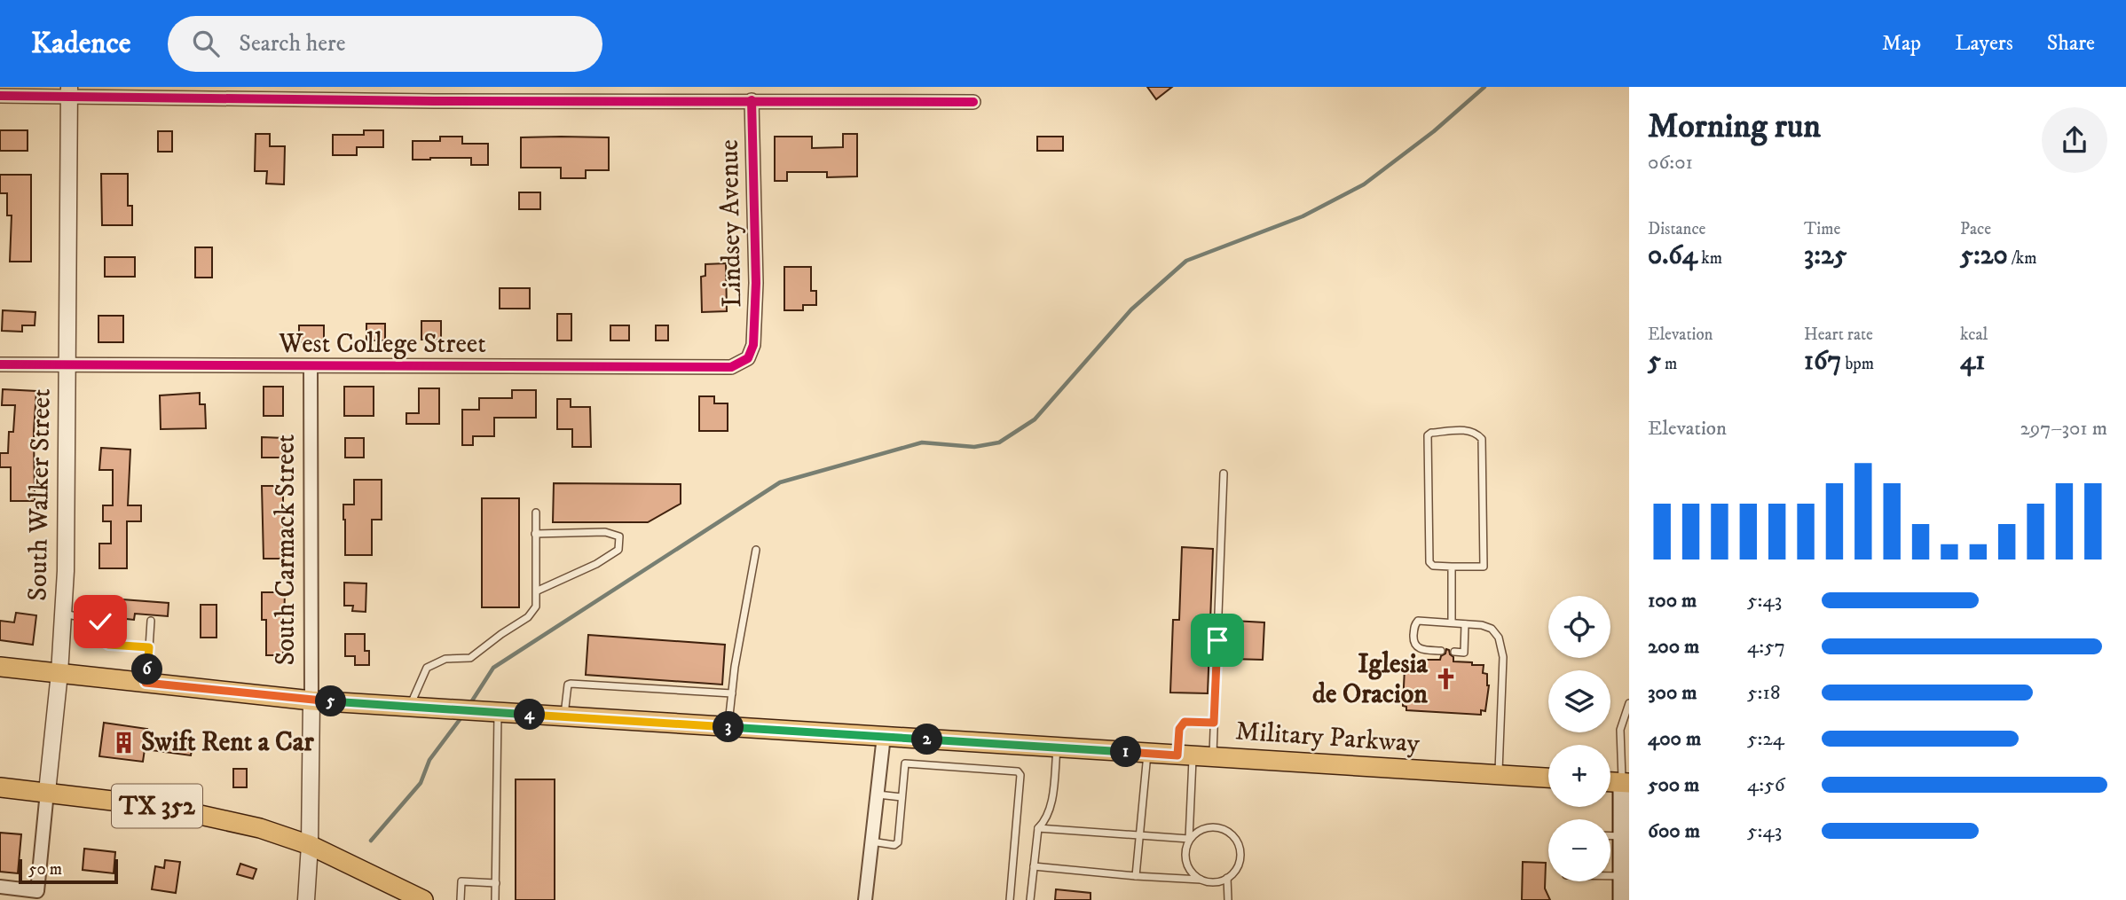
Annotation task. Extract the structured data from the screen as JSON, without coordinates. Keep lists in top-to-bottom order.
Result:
{
  "streets": {
    "main road": ["Military Parkway", "TX 352"],
    "street": [
      "Lindsey Avenue",
      "West College Street",
      "South Walker Street",
      "South Carmack Street"
    ]
  },
  "crossings": [
    ["Lindsey Avenue", "West College Street"],
    ["West College Street", "South Walker Street"],
    ["West College Street", "South Carmack Street"],
    ["South Walker Street", "Military Parkway"],
    ["South Walker Street", "TX 352"],
    ["South Carmack Street", "Military Parkway"],
    ["South Carmack Street", "TX 352"]
  ],
  "places": {
    "church": ["Iglesia de Oracion"],
    "building": ["Swift Rent a Car"]
  },
  "scale_bar": "50 m",
  "page": {
    "header": "Kadence",
    "search": "Search here",
    "nav": ["Map", "Layers", "Share"],
    "heading": ["Morning run", "06:01"],
    "stats": [
      ["Distance", "0.64 km"],
      ["Time", "3:25"],
      ["Pace", "5:20 /km"],
      ["Elevation", "5 m"],
      ["Heart rate", "167 bpm"],
      ["kcal", "41"]
    ],
    "chart": ["Elevation", "297–301 m"],
    "list": [
      {
        "name": "100 m",
        "note": "5:43"
      },
      {
        "name": "200 m",
        "note": "4:57"
      },
      {
        "name": "300 m",
        "note": "5:18"
      },
      {
        "name": "400 m",
        "note": "5:24"
      },
      {
        "name": "500 m",
        "note": "4:56"
      },
      {
        "name": "600 m",
        "note": "5:43"
      }
    ],
    "map_buttons": ["+", "−"],
    "pins": [
      "6",
      "5",
      "4",
      "3",
      "2",
      "1"
    ],
    "scale": "50 m"
  }
}
